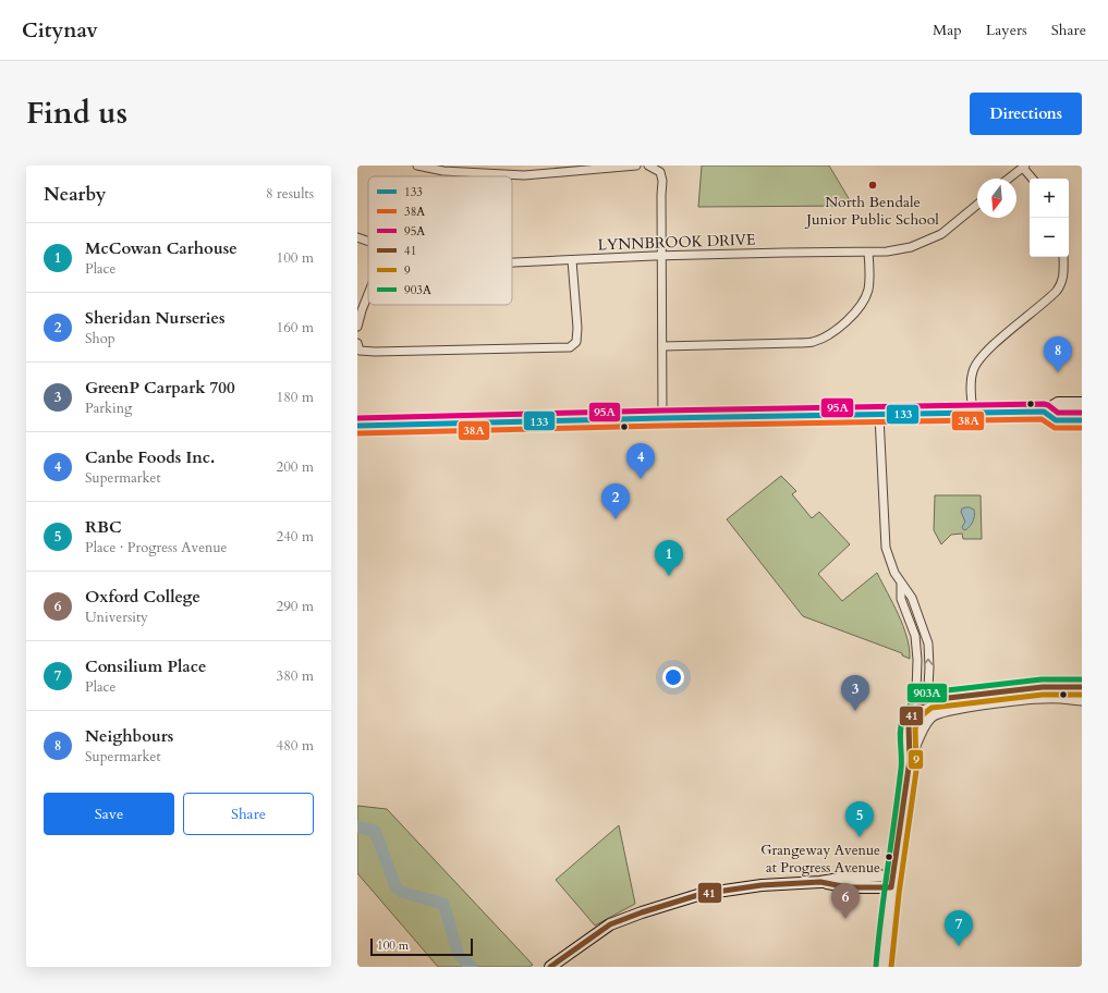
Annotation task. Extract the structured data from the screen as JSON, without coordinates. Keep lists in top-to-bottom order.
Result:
{
  "streets": {
    "street": ["LYNNBROOK DRIVE"]
  },
  "places": ["North Bendale Junior Public School", "Grangeway Avenue at Progress Avenue"],
  "lines": [
    "transit line 95A",
    "transit line 133",
    "transit line 38A",
    "transit line 903A",
    "transit line 41",
    "transit line 9"
  ],
  "legend": [
    "133",
    "38A",
    "95A",
    "41",
    "9",
    "903A"
  ],
  "scale_bar": "100 m",
  "north": "bottom",
  "page": {
    "header": "Citynav",
    "nav": ["Map", "Layers", "Share"],
    "title": "Find us",
    "buttons": [
      "Directions",
      ["Save", "Share"]
    ],
    "heading": ["Nearby", "8 results"],
    "map_buttons": ["+", "−"],
    "list": [
      {
        "mark": "1",
        "name": "McCowan Carhouse",
        "note": "Place",
        "value": "100 m"
      },
      {
        "mark": "2",
        "name": "Sheridan Nurseries",
        "note": "Shop",
        "value": "160 m"
      },
      {
        "mark": "3",
        "name": "GreenP Carpark 700",
        "note": "Parking",
        "value": "180 m"
      },
      {
        "mark": "4",
        "name": "Canbe Foods Inc.",
        "note": "Supermarket",
        "value": "200 m"
      },
      {
        "mark": "5",
        "name": "RBC",
        "note": "Place · Progress Avenue",
        "value": "240 m"
      },
      {
        "mark": "6",
        "name": "Oxford College",
        "note": "University",
        "value": "290 m"
      },
      {
        "mark": "7",
        "name": "Consilium Place",
        "note": "Place",
        "value": "380 m"
      },
      {
        "mark": "8",
        "name": "Neighbours",
        "note": "Supermarket",
        "value": "480 m"
      }
    ],
    "pins": [
      "8",
      "4",
      "2",
      "1",
      "3",
      "5",
      "6",
      "7"
    ],
    "scale": "100 m"
  }
}
